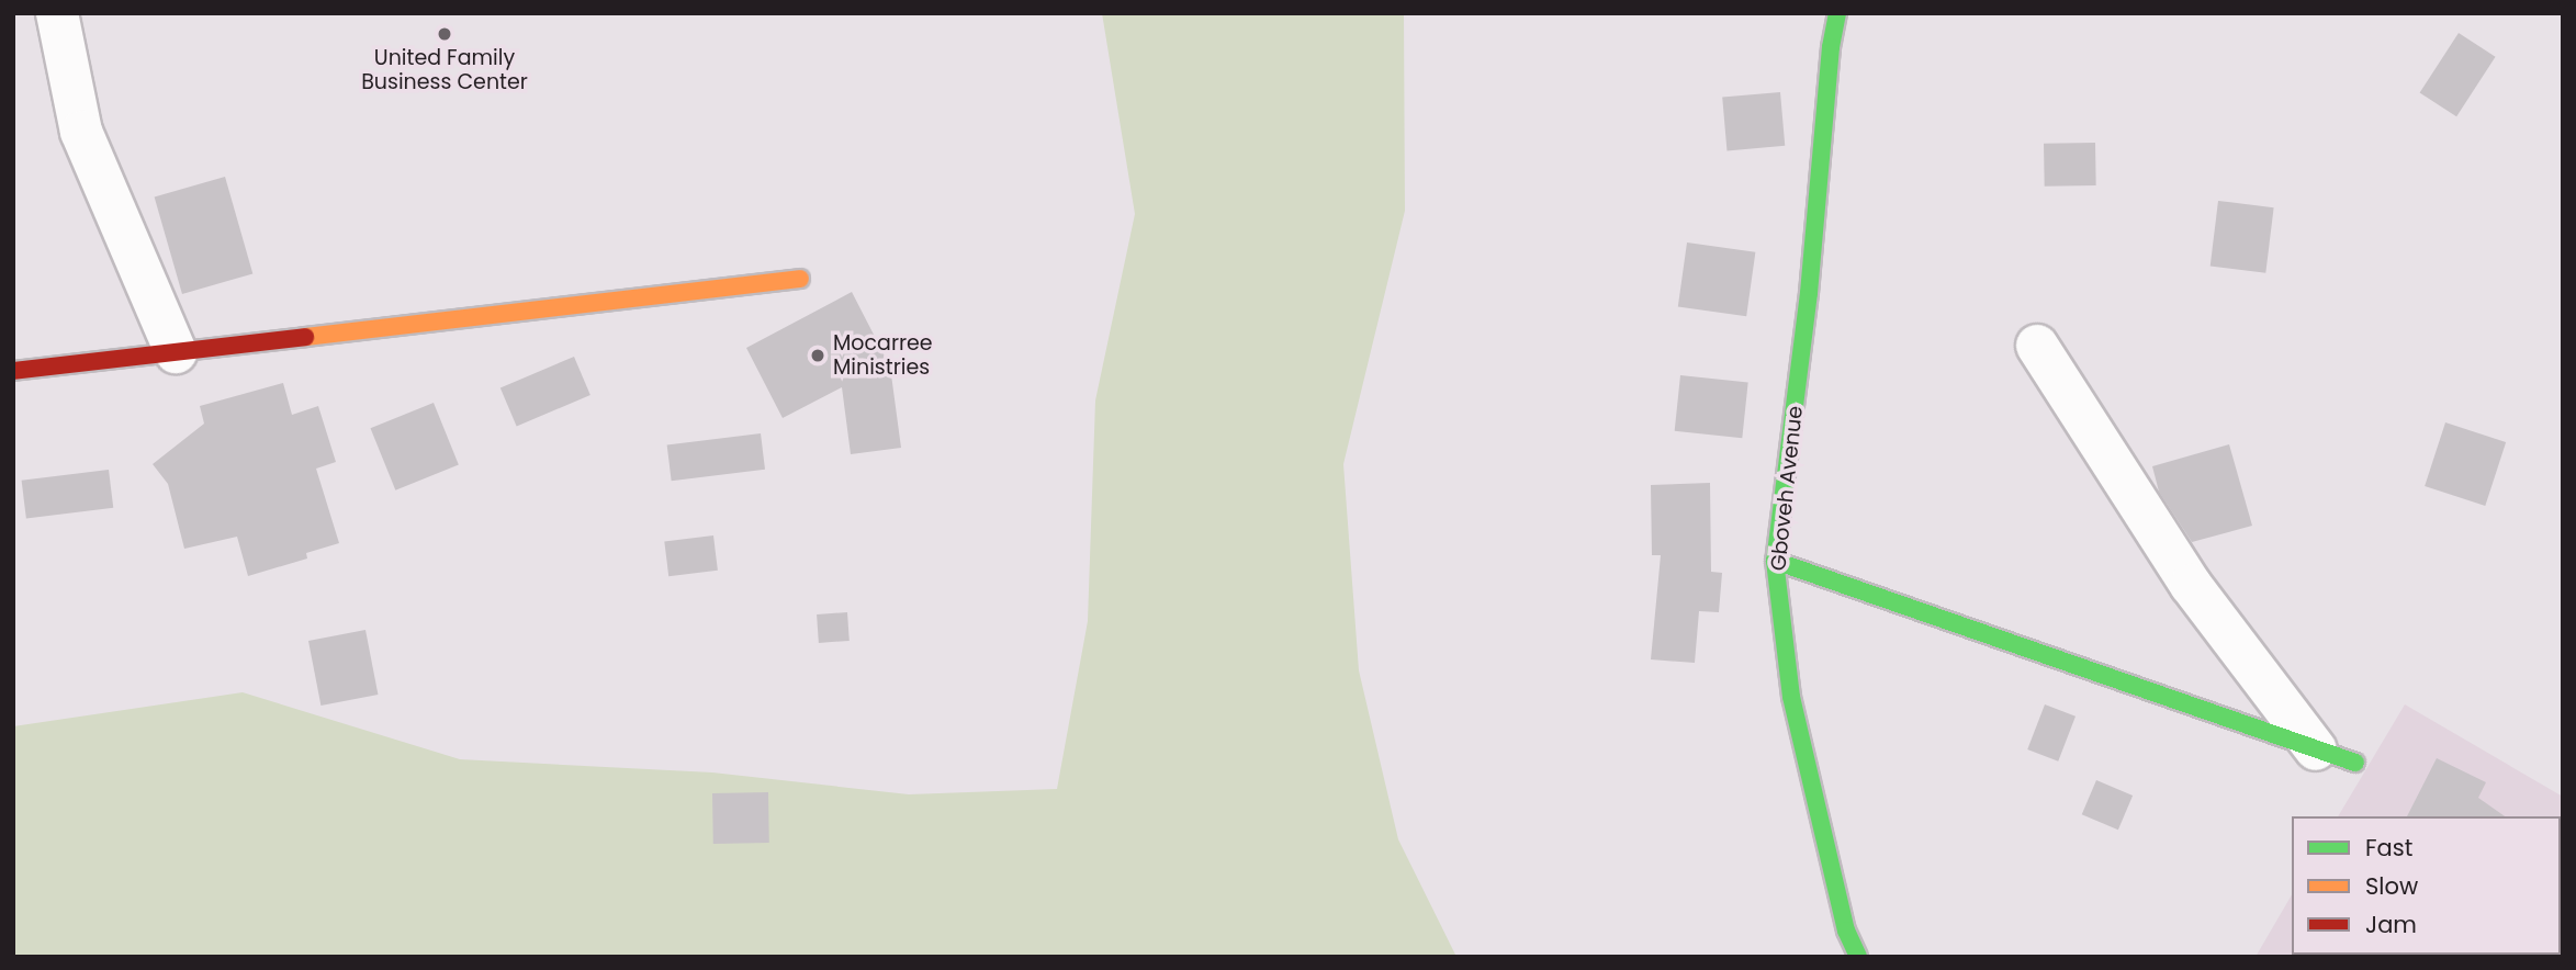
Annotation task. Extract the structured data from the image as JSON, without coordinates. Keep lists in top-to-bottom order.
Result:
{
  "streets": {
    "street": ["Gboveh Avenue"]
  },
  "places": ["United Family Business Center", "Mocarree Ministries"],
  "legend": ["Fast", "Slow", "Jam"]
}
